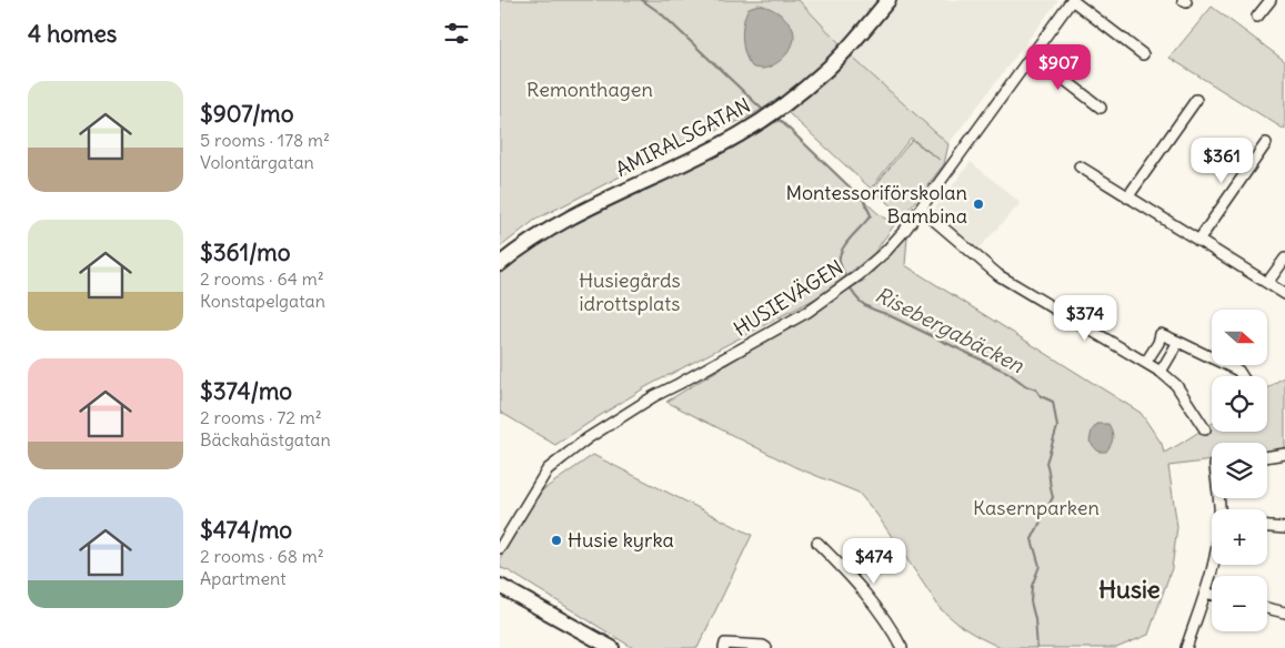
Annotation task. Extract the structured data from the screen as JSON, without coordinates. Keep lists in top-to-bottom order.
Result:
{
  "streets": {
    "street": ["AMIRALSGATAN", "HUSIEVÄGEN"]
  },
  "districts": ["Husie"],
  "water": ["Risebergabäcken"],
  "parks": ["Remonthagen", "Husiegårds idrottsplats", "Kasernparken"],
  "places": ["Montessoriförskolan Bambina", "Husie kyrka"],
  "north": "right",
  "page": {
    "heading": "4 homes",
    "price": [
      "$907",
      "$361",
      "$374",
      "$474"
    ],
    "list": [
      {
        "name": "$907/mo",
        "note": "5 rooms · 178 m² · Volontärgatan"
      },
      {
        "name": "$361/mo",
        "note": "2 rooms · 64 m² · Konstapelgatan"
      },
      {
        "name": "$374/mo",
        "note": "2 rooms · 72 m² · Bäckahästgatan"
      },
      {
        "name": "$474/mo",
        "note": "2 rooms · 68 m² · Apartment"
      }
    ],
    "map_buttons": ["+", "−"]
  }
}
